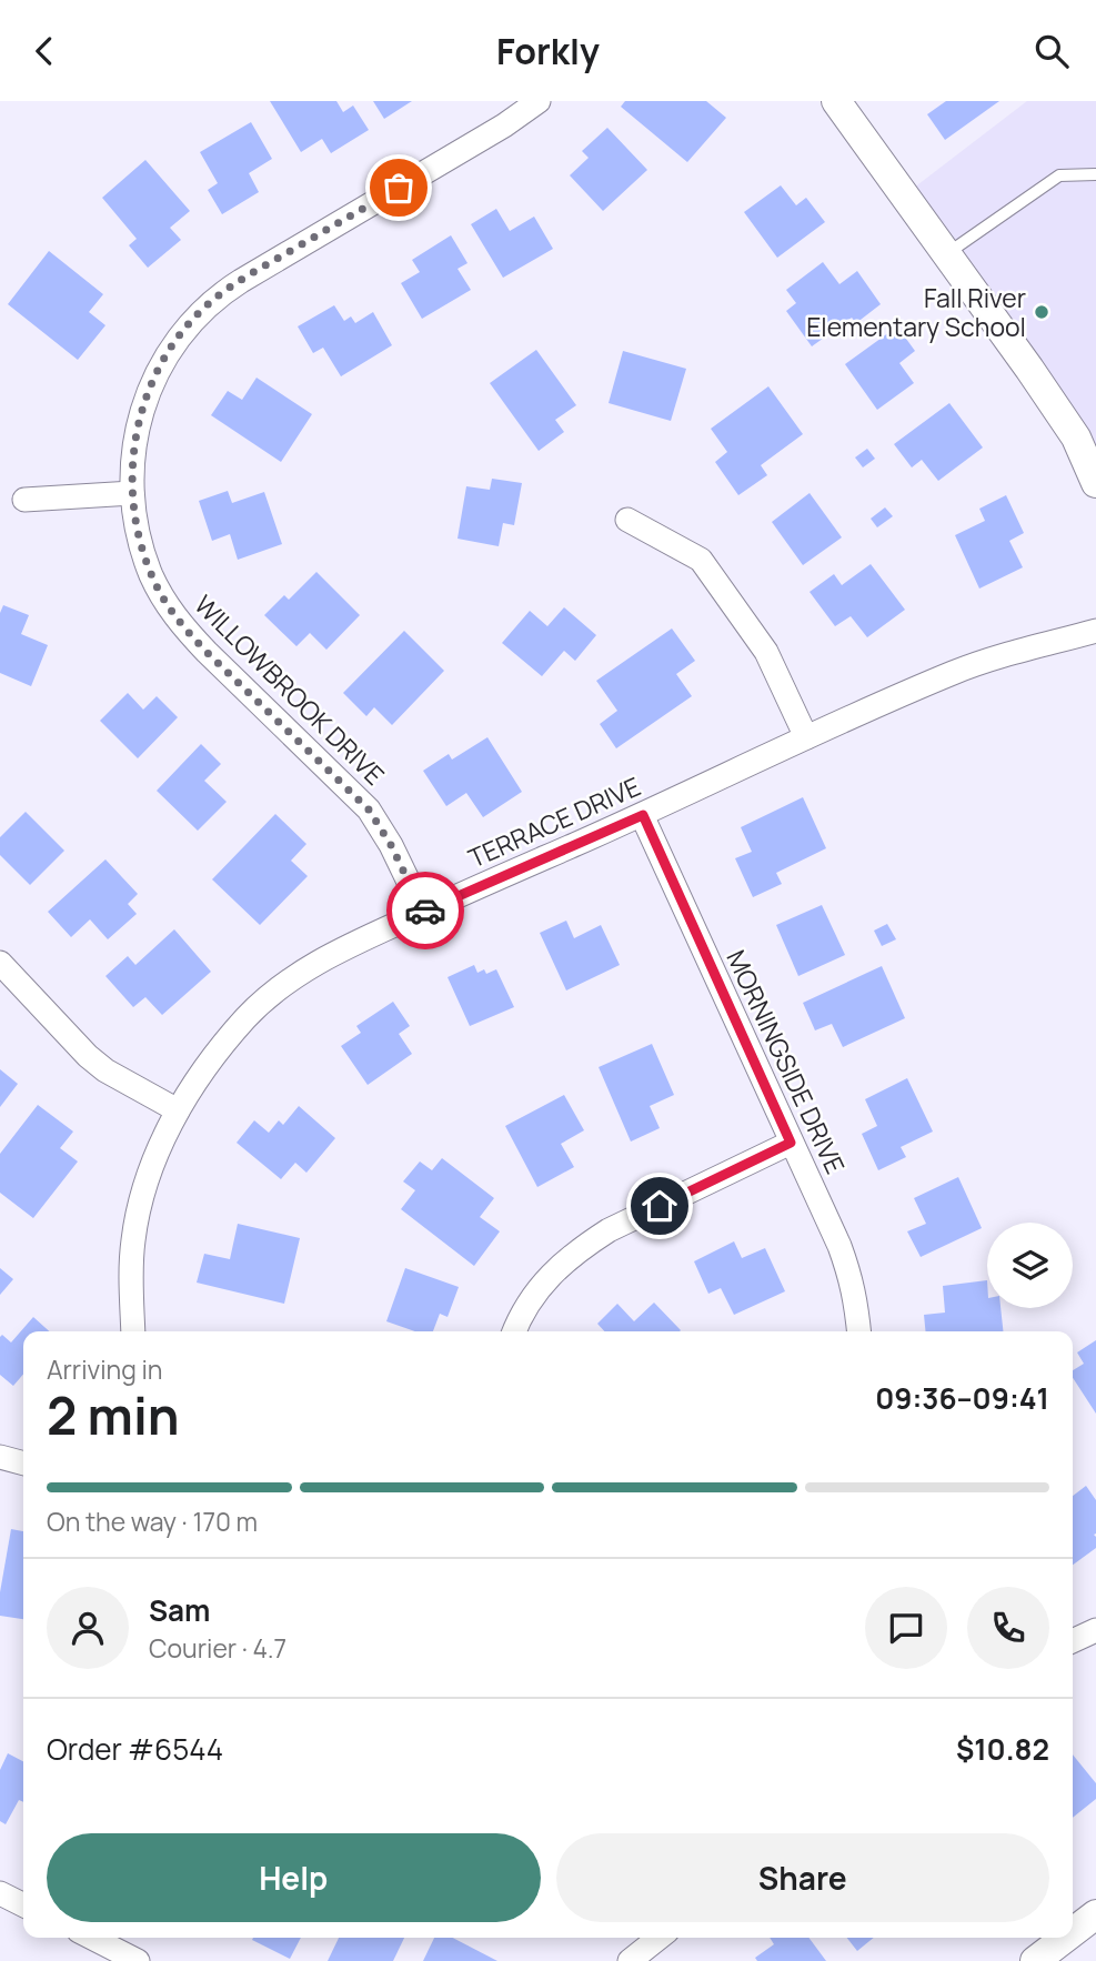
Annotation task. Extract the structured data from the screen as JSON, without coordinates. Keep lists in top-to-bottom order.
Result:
{
  "streets": {
    "street": ["WILLOWBROOK DRIVE", "TERRACE DRIVE", "MORNINGSIDE DRIVE"]
  },
  "crossings": [
    ["WILLOWBROOK DRIVE", "TERRACE DRIVE"],
    ["TERRACE DRIVE", "MORNINGSIDE DRIVE"]
  ],
  "places": ["Fall River Elementary School"],
  "page": {
    "header": "Forkly",
    "heading": ["2 min", "Arriving in", "09:36–09:41"],
    "panel": [
      "Sam",
      "Courier · 4.7",
      "Order #6544",
      "$10.82"
    ],
    "bar": "On the way · 170 m",
    "buttons": ["Help", "Share"]
  }
}
